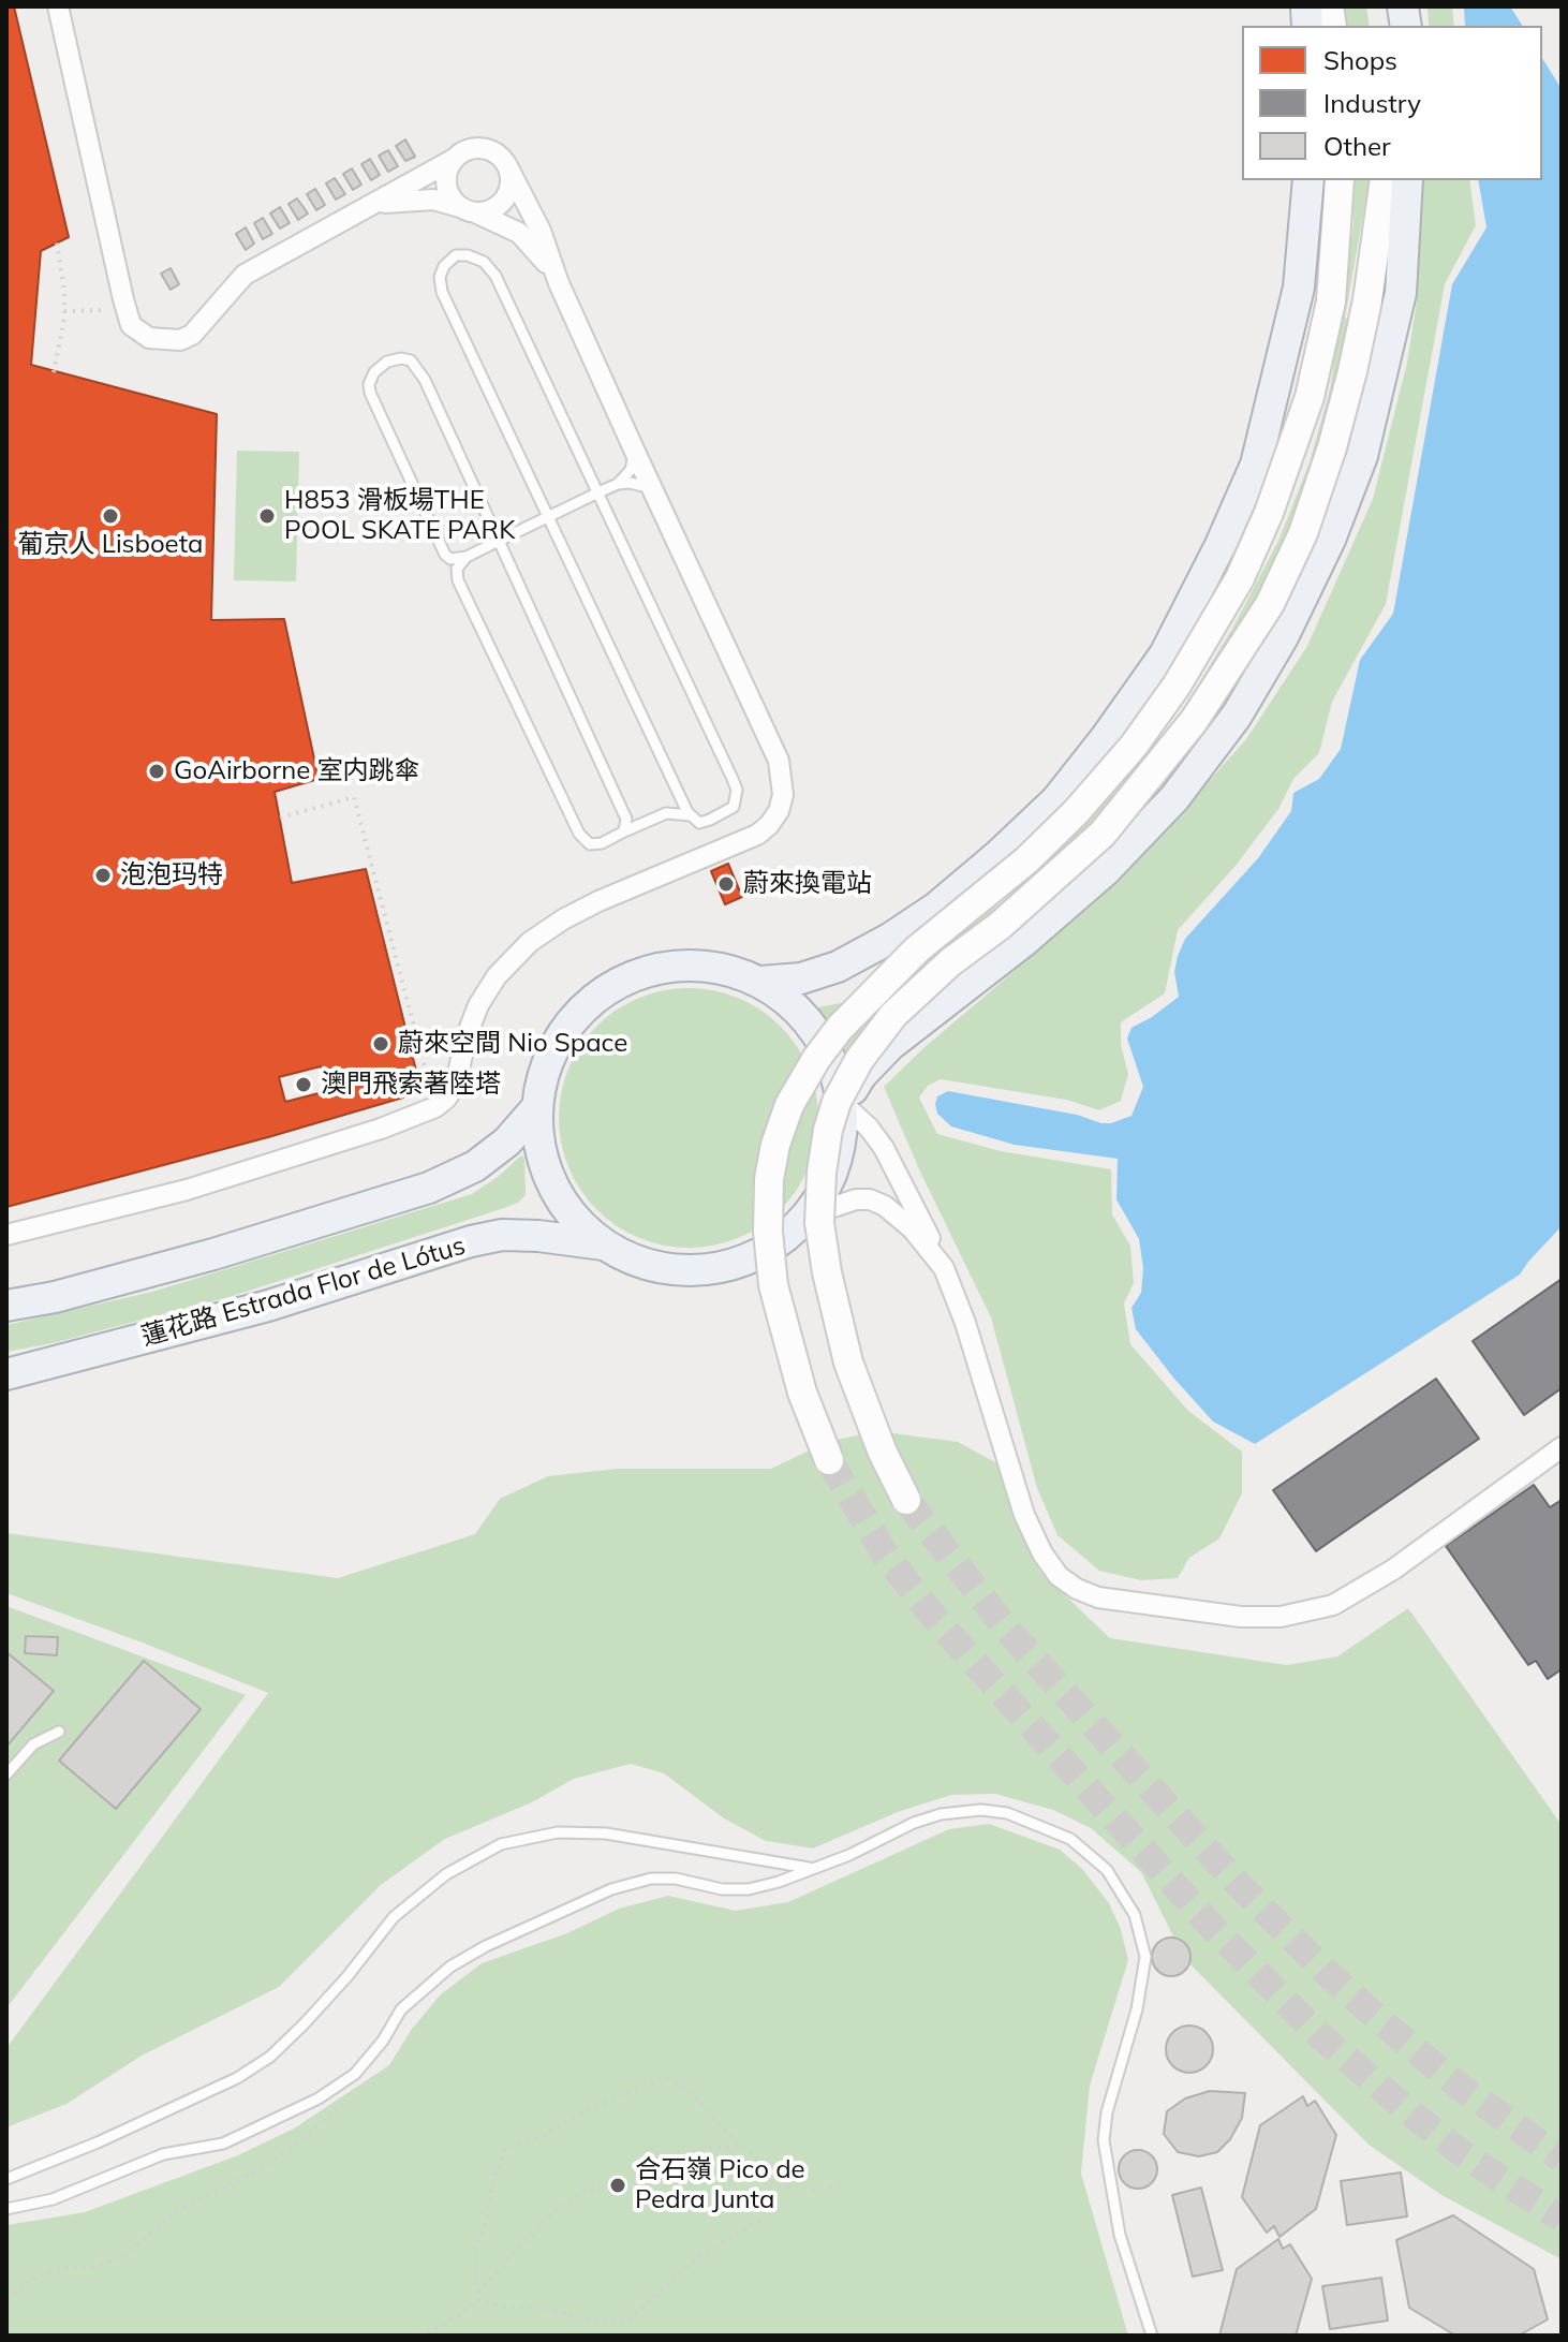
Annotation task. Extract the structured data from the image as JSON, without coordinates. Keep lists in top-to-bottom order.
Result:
{
  "streets": {
    "main road": ["蓮花路 Estrada Flor de Lótus"]
  },
  "places": [
    "葡京人 Lisboeta",
    "H853 滑板場THE POOL SKATE PARK",
    "GoAirborne 室内跳傘",
    "泡泡玛特",
    "蔚來換電站",
    "蔚來空間 Nio Space",
    "澳門飛索著陸塔",
    "合石嶺 Pico de Pedra Junta"
  ],
  "legend": ["Shops", "Industry", "Other"]
}
